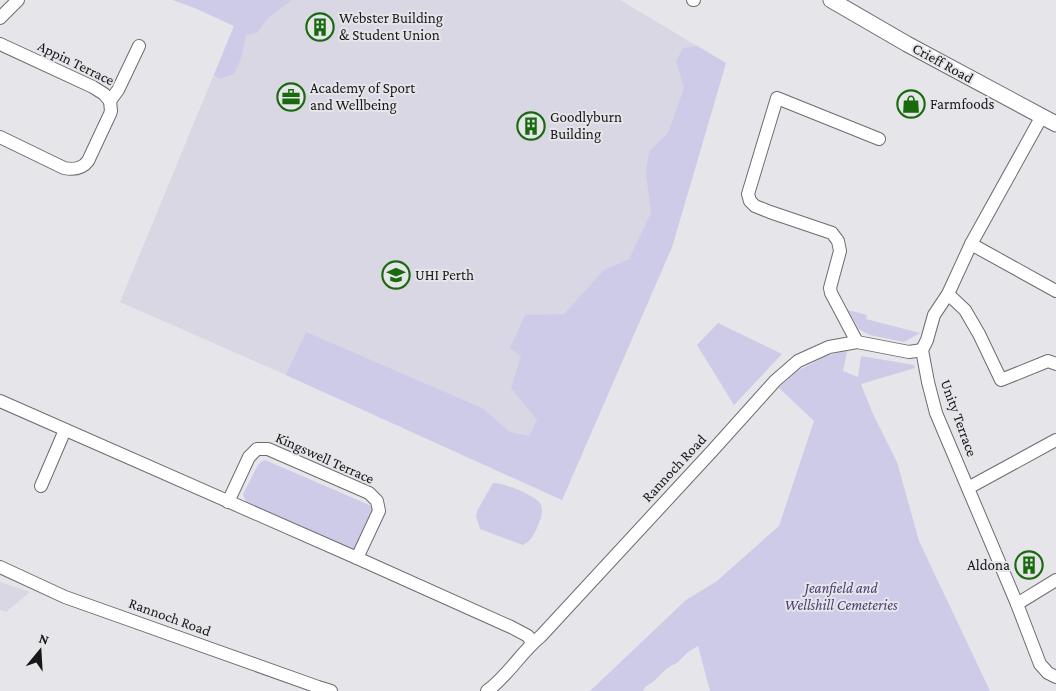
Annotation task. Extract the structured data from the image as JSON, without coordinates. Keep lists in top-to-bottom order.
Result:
{
  "streets": {
    "main road": ["Crieff Road"],
    "street": [
      "Appin Terrace",
      "Unity Terrace",
      "Kingswell Terrace",
      "Rannoch Road"
    ]
  },
  "crossings": [
    ["Unity Terrace", "Rannoch Road"]
  ],
  "parks": ["Jeanfield and Wellshill Cemeteries"],
  "places": {
    "building": ["Webster Building & Student Union", "Goodlyburn Building", "Aldona"],
    "office": ["Academy of Sport and Wellbeing"],
    "shop": ["Farmfoods"],
    "school or university": ["UHI Perth"]
  },
  "north": "top"
}
